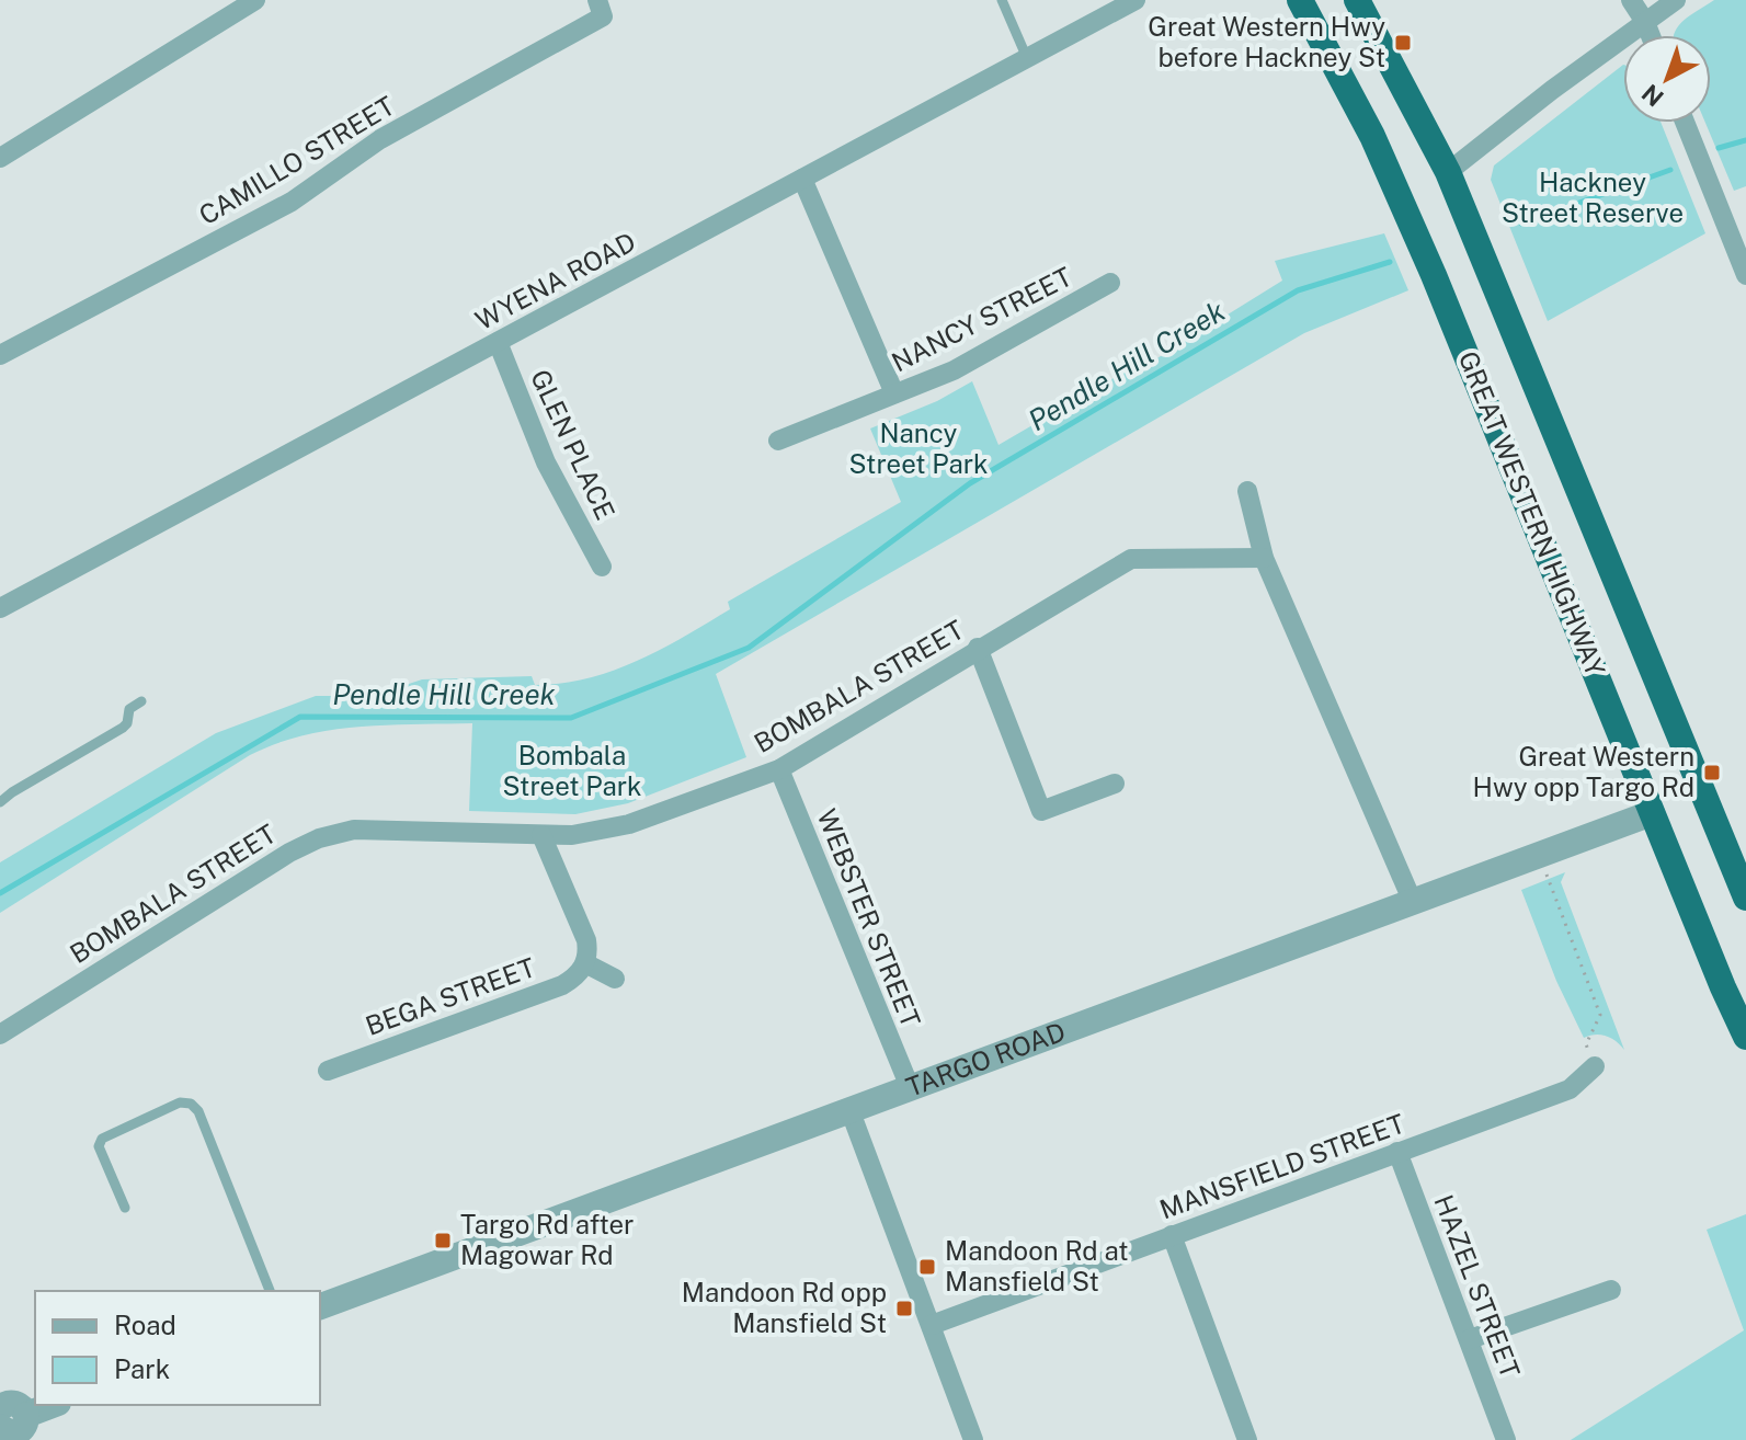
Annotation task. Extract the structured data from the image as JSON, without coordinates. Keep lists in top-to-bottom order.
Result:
{
  "streets": {
    "highway": ["GREAT WESTERN HIGHWAY"],
    "street": [
      "CAMILLO STREET",
      "WYENA ROAD",
      "NANCY STREET",
      "GLEN PLACE",
      "BOMBALA STREET",
      "WEBSTER STREET",
      "BEGA STREET",
      "TARGO ROAD",
      "MANSFIELD STREET",
      "HAZEL STREET"
    ]
  },
  "crossings": [
    ["WYENA ROAD", "GLEN PLACE"],
    ["GREAT WESTERN HIGHWAY", "TARGO ROAD"],
    ["BOMBALA STREET", "WEBSTER STREET"],
    ["WEBSTER STREET", "TARGO ROAD"],
    ["MANSFIELD STREET", "HAZEL STREET"]
  ],
  "water": ["Pendle Hill Creek"],
  "parks": ["Hackney Street Reserve", "Nancy Street Park", "Bombala Street Park"],
  "places": {
    "transit": [
      "Great Western Hwy before Hackney St",
      "Great Western Hwy opp Targo Rd",
      "Targo Rd after Magowar Rd",
      "Mandoon Rd at Mansfield St",
      "Mandoon Rd opp Mansfield St"
    ]
  },
  "legend": ["Road", "Park"],
  "north": "bottom left"
}
